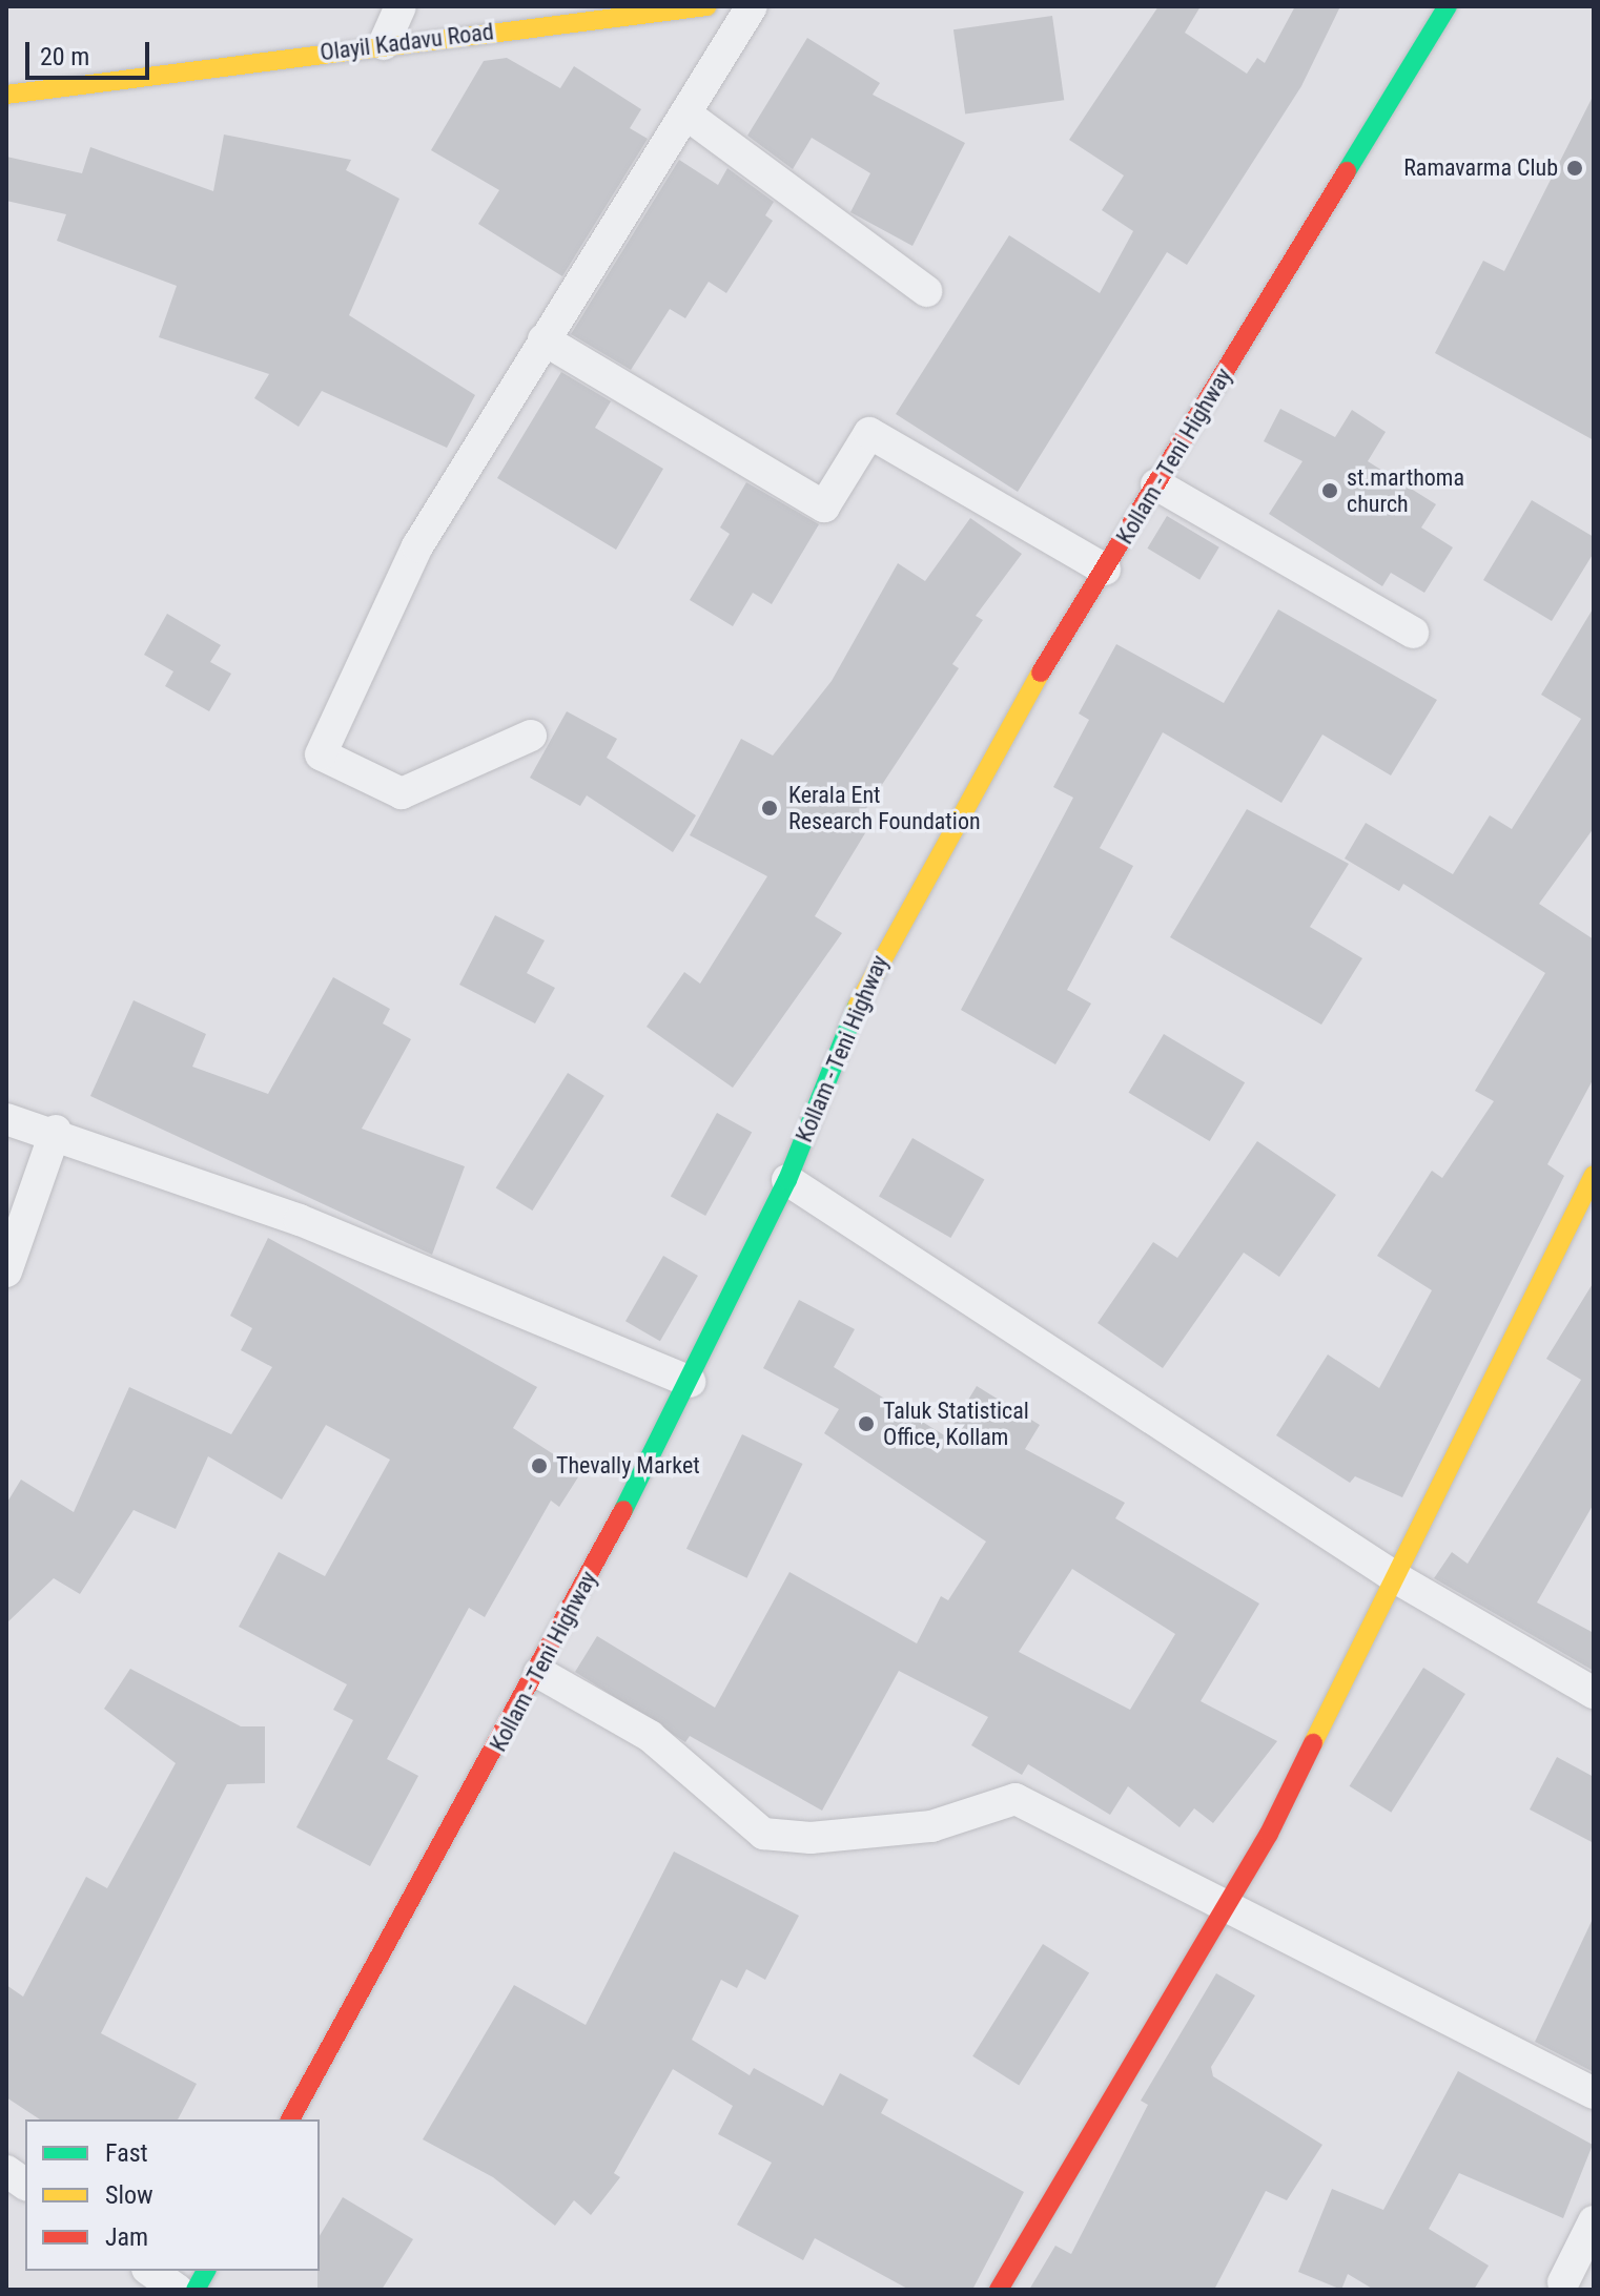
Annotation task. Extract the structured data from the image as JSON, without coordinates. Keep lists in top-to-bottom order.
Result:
{
  "streets": {
    "main road": ["Olayil Kadavu Road", "Kollam - Teni Highway"]
  },
  "places": [
    "Ramavarma Club",
    "st.marthoma church",
    "Kerala Ent Research Foundation",
    "Taluk Statistical Office, Kollam",
    "Thevally Market"
  ],
  "legend": ["Fast", "Slow", "Jam"],
  "scale_bar": "20 m"
}
